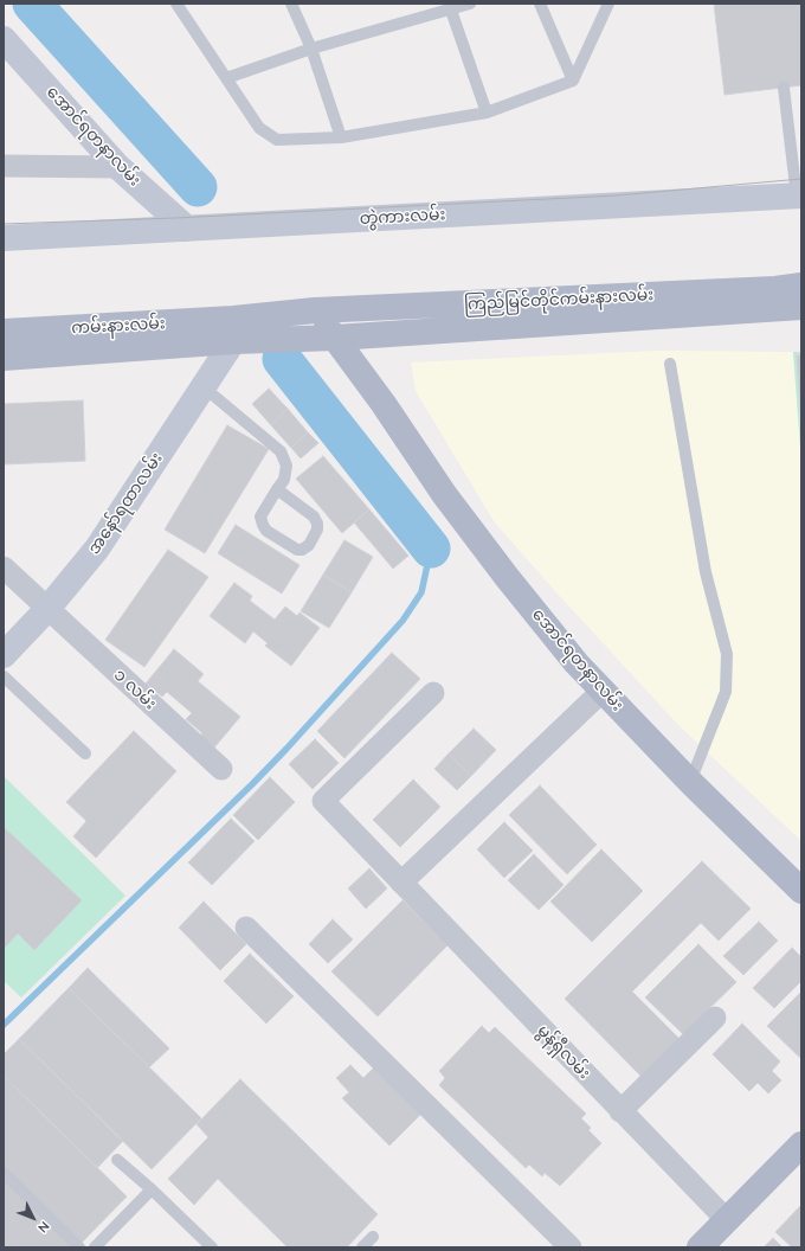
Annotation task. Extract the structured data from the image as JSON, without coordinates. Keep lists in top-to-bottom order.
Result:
{
  "streets": {
    "main road": [
      "အောင်ရတနာလမ်း",
      "တွဲကားလမ်း",
      "ကြည်မြင်တိုင်ကမ်းနားလမ်း",
      "ကမ်းနားလမ်း",
      "အနော်ရထာလမ်း"
    ],
    "street": ["၁ လမ်း", "မွန်ရှီလမ်း"]
  },
  "crossings": [
    ["အောင်ရတနာလမ်း", "တွဲကားလမ်း"],
    ["အောင်ရတနာလမ်း", "ကြည်မြင်တိုင်ကမ်းနားလမ်း"],
    ["အောင်ရတနာလမ်း", "ကမ်းနားလမ်း"],
    ["ကြည်မြင်တိုင်ကမ်းနားလမ်း", "ကမ်းနားလမ်း"],
    ["ကမ်းနားလမ်း", "အနော်ရထာလမ်း"],
    ["အနော်ရထာလမ်း", "၁ လမ်း"]
  ],
  "north": "bottom right"
}
